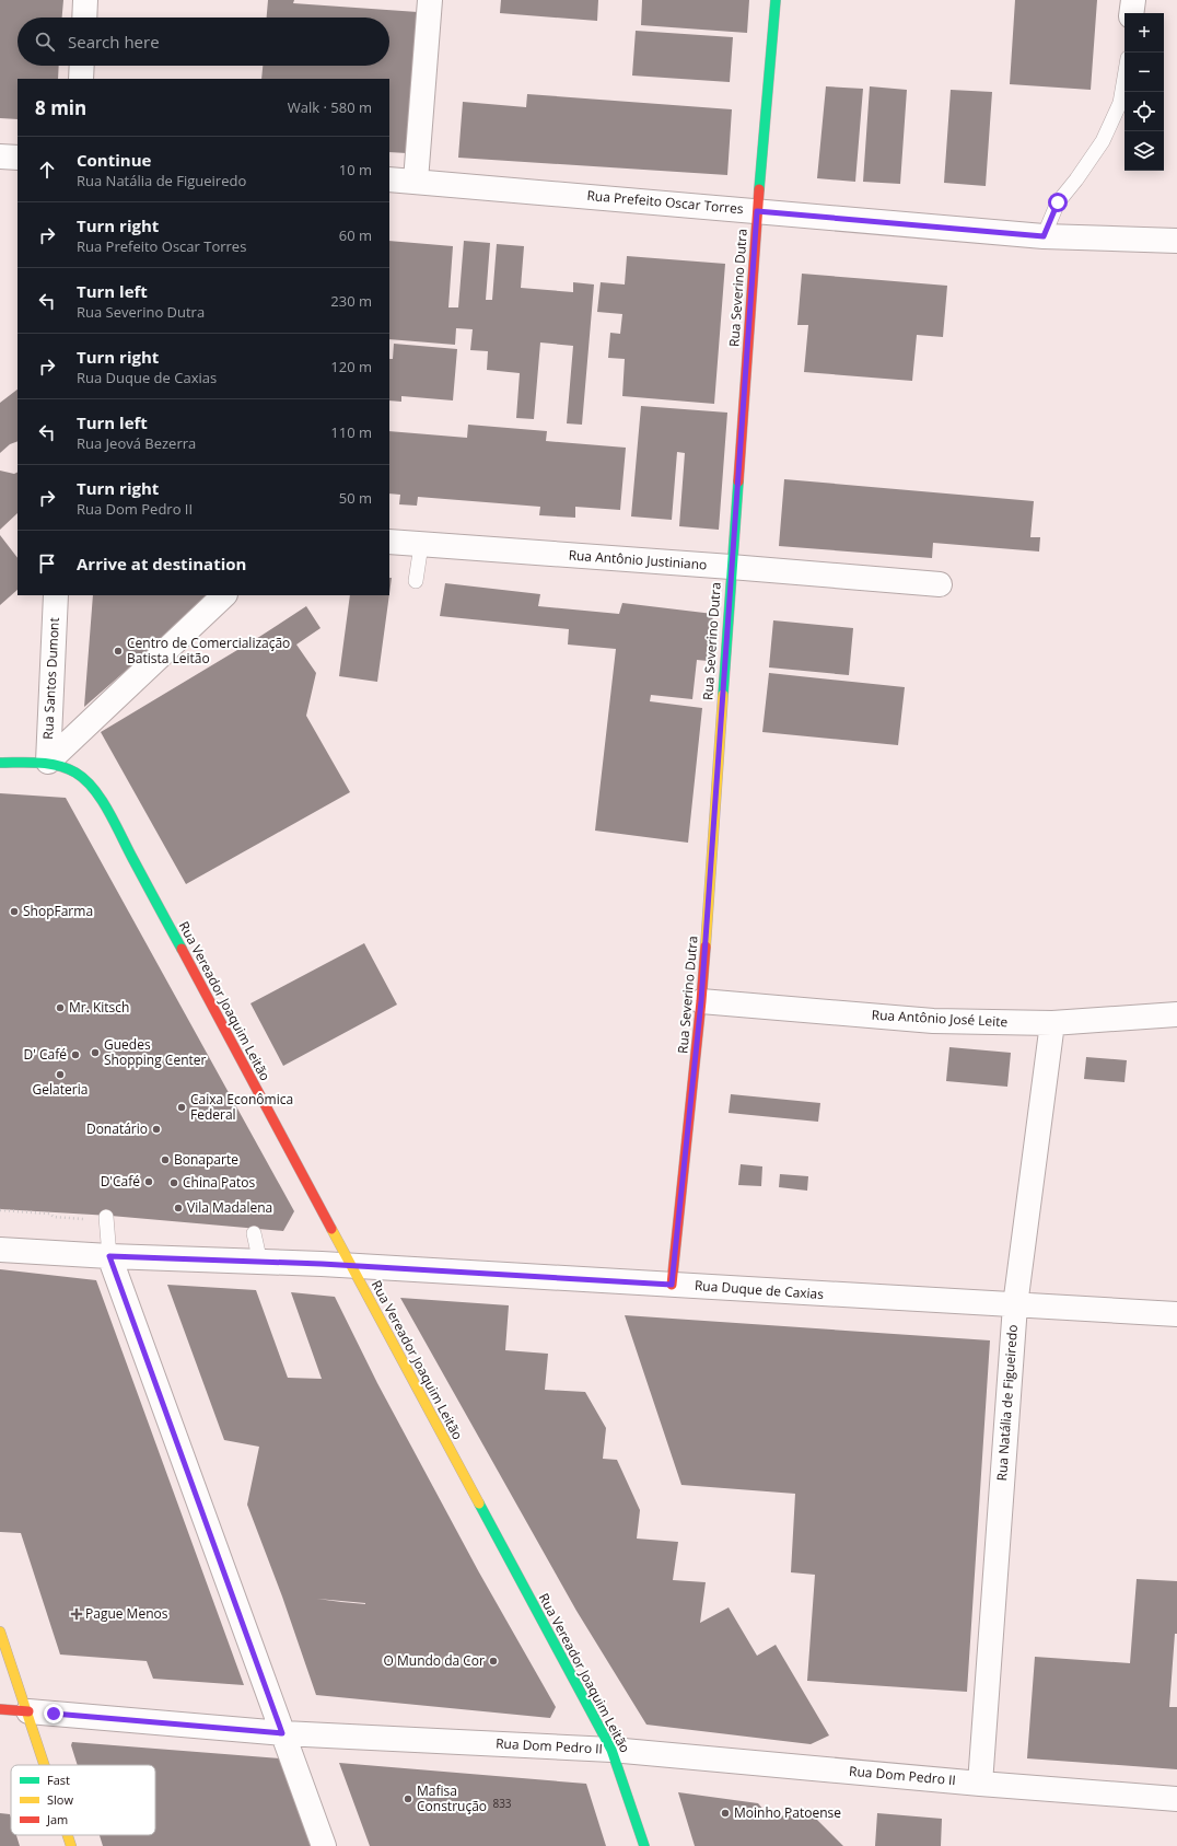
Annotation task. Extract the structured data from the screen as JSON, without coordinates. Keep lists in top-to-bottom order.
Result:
{
  "streets": {
    "street": [
      "Rua Prefeito Oscar Torres",
      "Rua Severino Dutra",
      "Rua Antônio Justiniano",
      "Rua Santos Dumont",
      "Rua Vereador Joaquim Leitão",
      "Rua Antônio José Leite",
      "Rua Duque de Caxias",
      "Rua Natália de Figueiredo",
      "Rua Dom Pedro II"
    ]
  },
  "crossings": [
    ["Rua Prefeito Oscar Torres", "Rua Severino Dutra"],
    ["Rua Severino Dutra", "Rua Antônio Justiniano"],
    ["Rua Severino Dutra", "Rua Antônio José Leite"],
    ["Rua Severino Dutra", "Rua Duque de Caxias"],
    ["Rua Santos Dumont", "Rua Vereador Joaquim Leitão"],
    ["Rua Vereador Joaquim Leitão", "Rua Duque de Caxias"],
    ["Rua Vereador Joaquim Leitão", "Rua Dom Pedro II"],
    ["Rua Antônio José Leite", "Rua Natália de Figueiredo"],
    ["Rua Duque de Caxias", "Rua Natália de Figueiredo"],
    ["Rua Natália de Figueiredo", "Rua Dom Pedro II"]
  ],
  "places": {
    "other": [
      "Centro de Comercialização Batista Leitão",
      "ShopFarma",
      "Mr. Kitsch",
      "Guedes Shopping Center",
      "D' Café",
      "Gelateria",
      "Caixa Econômica Federal",
      "Donatário",
      "Bonaparte",
      "D'Café",
      "China Patos",
      "Vila Madalena",
      "O Mundo da Cor",
      "Mafisa Construção",
      "Moinho Patoense"
    ],
    "health": ["Pague Menos"]
  },
  "house_numbers": ["833"],
  "legend": ["Fast", "Slow", "Jam"],
  "page": {
    "map_buttons": ["+", "−"],
    "search": "Search here",
    "heading": ["8 min", "Walk · 580 m"],
    "list": [
      ["Continue", "Rua Natália de Figueiredo", "10 m"],
      ["Turn right", "Rua Prefeito Oscar Torres", "60 m"],
      ["Turn left", "Rua Severino Dutra", "230 m"],
      ["Turn right", "Rua Duque de Caxias", "120 m"],
      ["Turn left", "Rua Jeová Bezerra", "110 m"],
      ["Turn right", "Rua Dom Pedro II", "50 m"],
      "Arrive at destination"
    ]
  }
}
